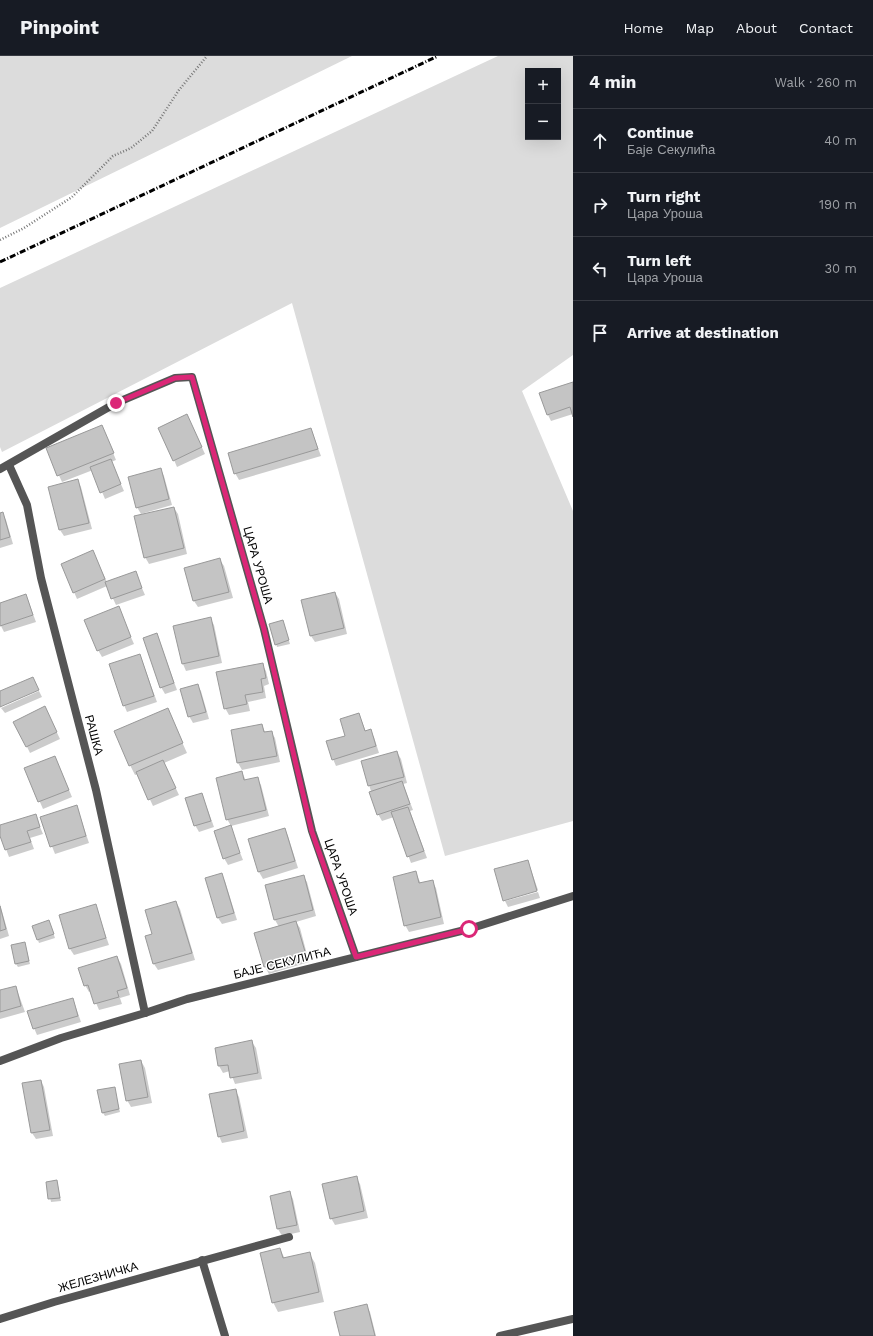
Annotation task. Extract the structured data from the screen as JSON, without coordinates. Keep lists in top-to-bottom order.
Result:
{
  "streets": {
    "street": [
      "ЦАРА УРОША",
      "РАШКА",
      "БАЈЕ СЕКУЛИЋА",
      "ЖЕЛЕЗНИЧКА"
    ]
  },
  "crossings": [
    ["ЦАРА УРОША", "РАШКА"],
    ["ЦАРА УРОША", "БАЈЕ СЕКУЛИЋА"],
    ["РАШКА", "БАЈЕ СЕКУЛИЋА"]
  ],
  "page": {
    "header": "Pinpoint",
    "nav": [
      "Home",
      "Map",
      "About",
      "Contact"
    ],
    "heading": ["4 min", "Walk · 260 m"],
    "map_buttons": ["+", "−"],
    "list": [
      ["Continue", "Баје Секулића", "40 m"],
      ["Turn right", "Цара Уроша", "190 m"],
      ["Turn left", "Цара Уроша", "30 m"],
      "Arrive at destination"
    ]
  }
}
